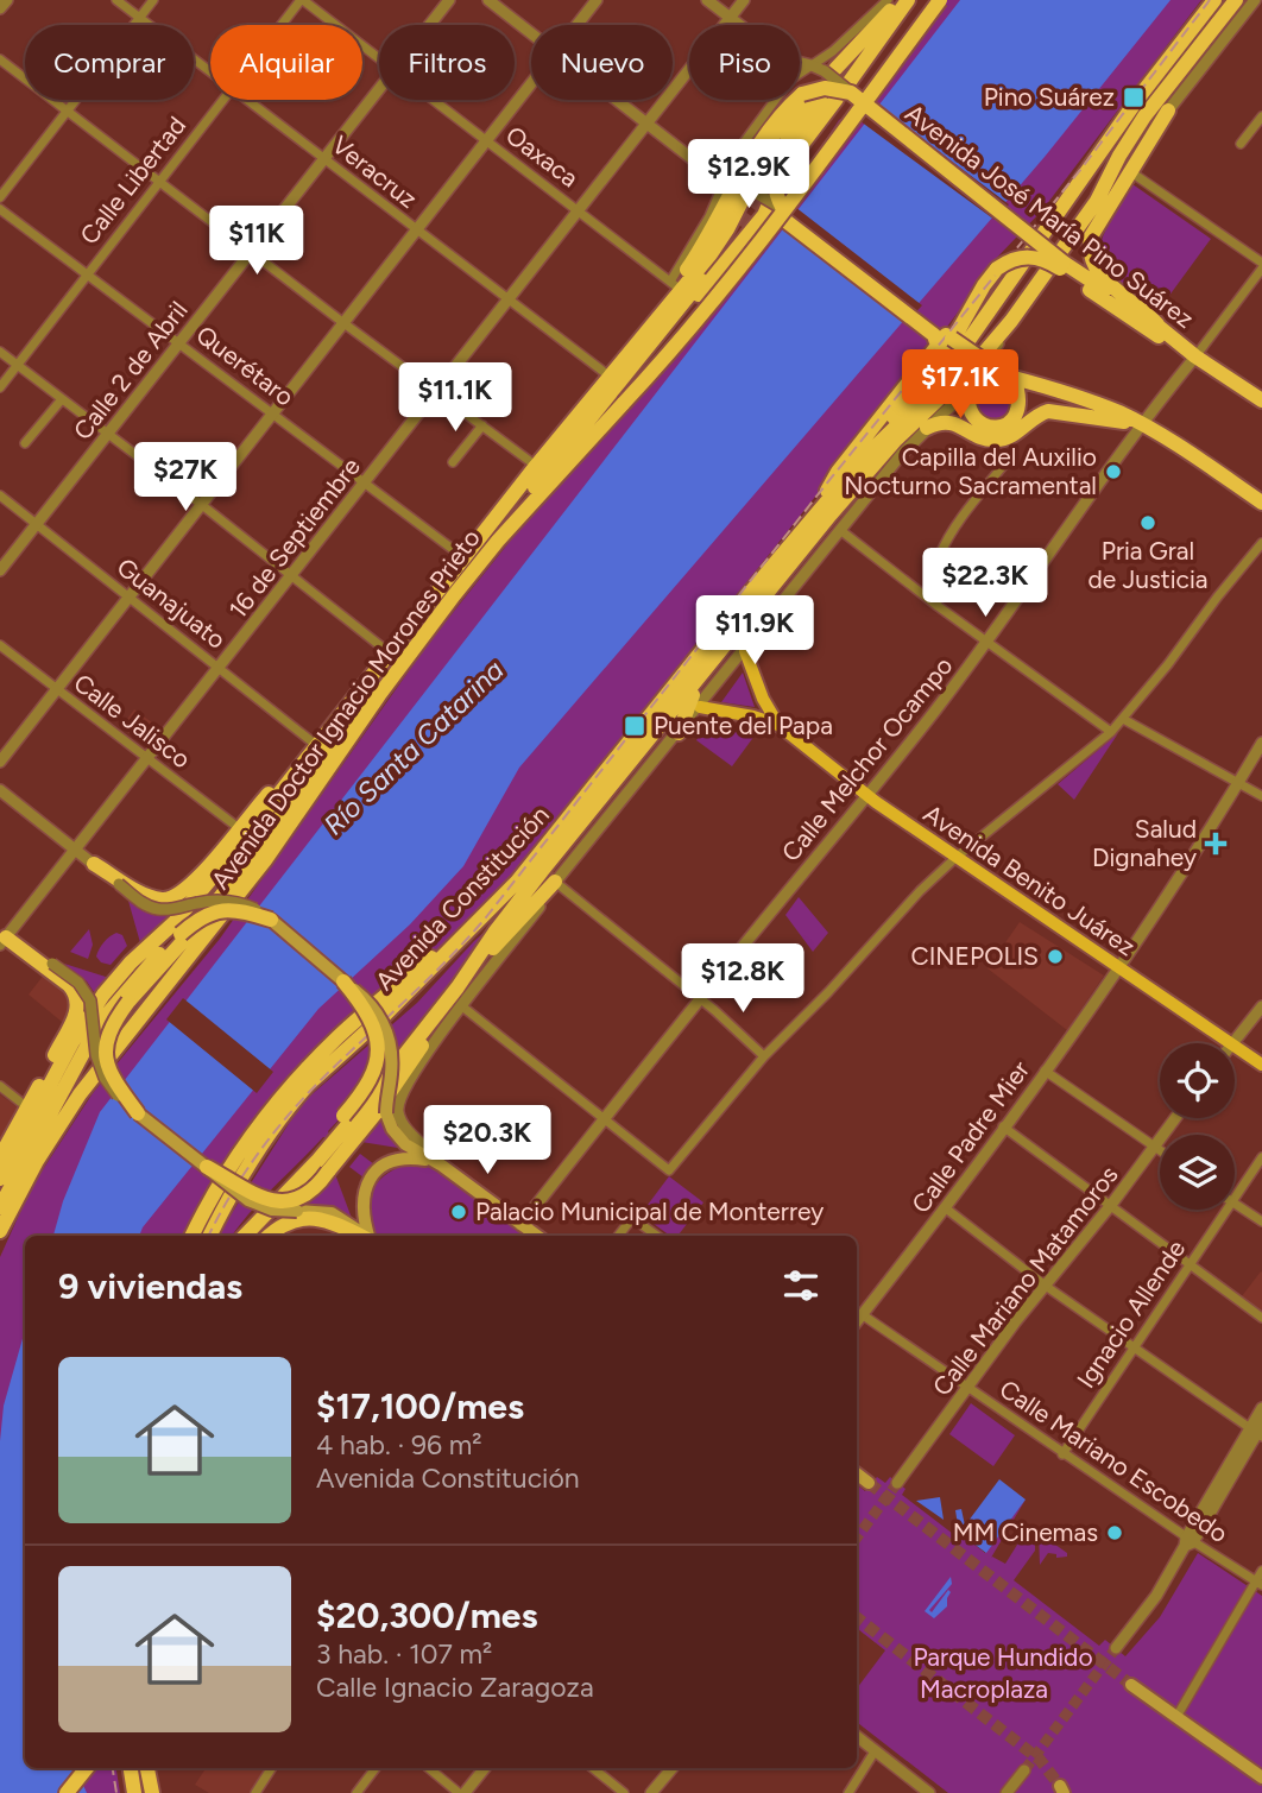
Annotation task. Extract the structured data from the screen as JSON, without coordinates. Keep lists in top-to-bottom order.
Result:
{
  "streets": {
    "highway": ["Avenida José María Pino Suárez", "Avenida Doctor Ignacio Morones Prieto", "Avenida Constitución"],
    "main road": ["Avenida Benito Juárez"],
    "street": [
      "Oaxaca",
      "Veracruz",
      "Calle Libertad",
      "Querétaro",
      "Calle 2 de Abril",
      "16 de Septiembre",
      "Guanajuato",
      "Calle Jalisco",
      "Calle Melchor Ocampo",
      "Calle Padre Mier",
      "Calle Mariano Matamoros",
      "Ignacio Allende",
      "Calle Mariano Escobedo"
    ]
  },
  "crossings": [
    ["Oaxaca", "Calle Libertad"],
    ["Oaxaca", "16 de Septiembre"],
    ["Veracruz", "Calle 2 de Abril"],
    ["Veracruz", "16 de Septiembre"],
    ["Veracruz", "Avenida Doctor Ignacio Morones Prieto"],
    ["Calle Libertad", "Querétaro"],
    ["Avenida José María Pino Suárez", "16 de Septiembre"],
    ["Avenida José María Pino Suárez", "Avenida Doctor Ignacio Morones Prieto"],
    ["Avenida José María Pino Suárez", "Calle Melchor Ocampo"],
    ["Querétaro", "Calle 2 de Abril"],
    ["Querétaro", "16 de Septiembre"],
    ["Querétaro", "Avenida Doctor Ignacio Morones Prieto"],
    ["Calle 2 de Abril", "Guanajuato"],
    ["16 de Septiembre", "Guanajuato"],
    ["16 de Septiembre", "Calle Jalisco"],
    ["Guanajuato", "Avenida Doctor Ignacio Morones Prieto"],
    ["Calle Melchor Ocampo", "Avenida Benito Juárez"],
    ["Avenida Benito Juárez", "Calle Padre Mier"],
    ["Calle Padre Mier", "Calle Mariano Escobedo"],
    ["Calle Mariano Matamoros", "Calle Mariano Escobedo"],
    ["Ignacio Allende", "Calle Mariano Escobedo"]
  ],
  "water": ["Río Santa Catarina"],
  "parks": ["Parque Hundido", "Macroplaza"],
  "places": {
    "transit": ["Pino Suárez", "Puente del Papa"],
    "other": [
      "Capilla del Auxilio Nocturno Sacramental",
      "Pria Gral de Justicia",
      "CINEPOLIS",
      "Palacio Municipal de Monterrey",
      "MM Cinemas"
    ],
    "health": ["Salud Dignahey"]
  },
  "page": {
    "chip": [
      "Comprar",
      "Alquilar",
      "Filtros",
      "Nuevo",
      "Piso"
    ],
    "price": [
      "$12.9K",
      "$11K",
      "$17.1K",
      "$11.1K",
      "$27K",
      "$22.3K",
      "$11.9K",
      "$12.8K",
      "$20.3K"
    ],
    "heading": "9 viviendas",
    "list": [
      {
        "name": "$17,100/mes",
        "note": "4 hab. · 96 m² · Avenida Constitución"
      },
      {
        "name": "$20,300/mes",
        "note": "3 hab. · 107 m² · Calle Ignacio Zaragoza"
      }
    ]
  }
}
